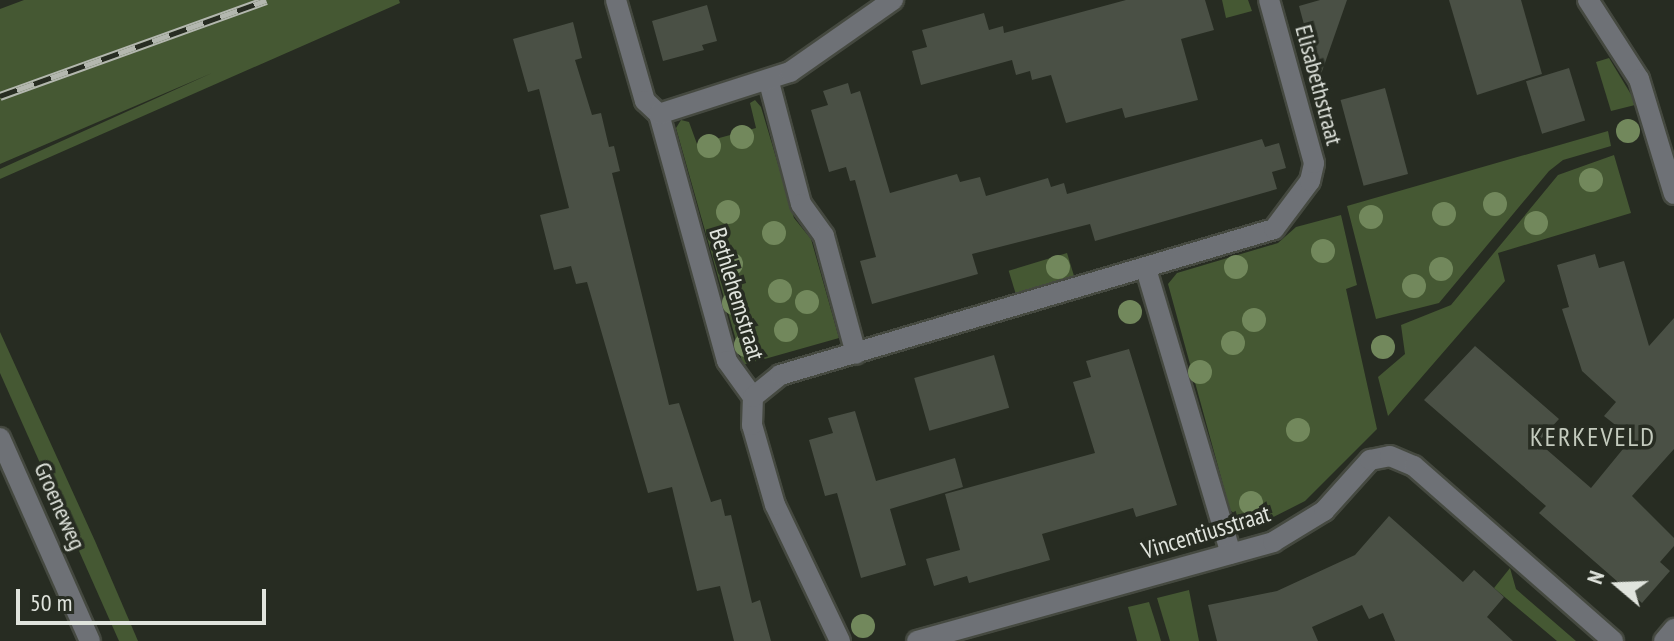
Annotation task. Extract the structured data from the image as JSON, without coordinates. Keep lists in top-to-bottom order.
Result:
{
  "streets": {
    "street": [
      "Elisabethstraat",
      "Bethlehemstraat",
      "Groeneweg",
      "Vincentiusstraat"
    ]
  },
  "crossings": [
    ["Elisabethstraat", "Bethlehemstraat"]
  ],
  "districts": ["KERKEVELD"],
  "scale_bar": "50 m",
  "north": "left"
}
